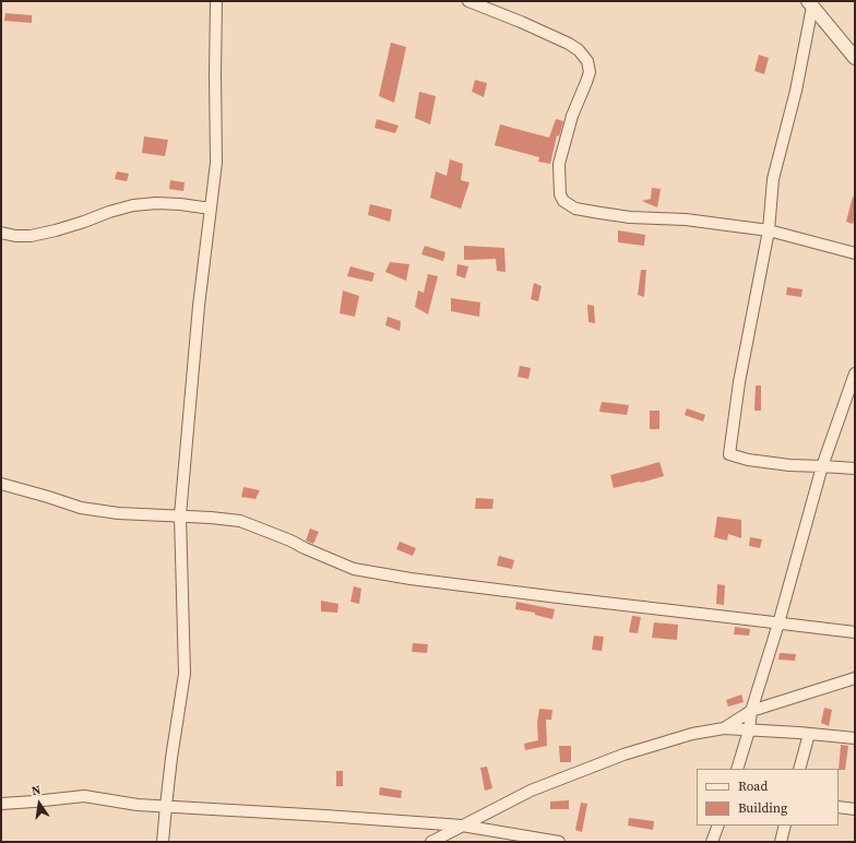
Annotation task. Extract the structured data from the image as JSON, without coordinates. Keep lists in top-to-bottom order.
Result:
{
  "legend": ["Road", "Building"],
  "north": "top"
}
